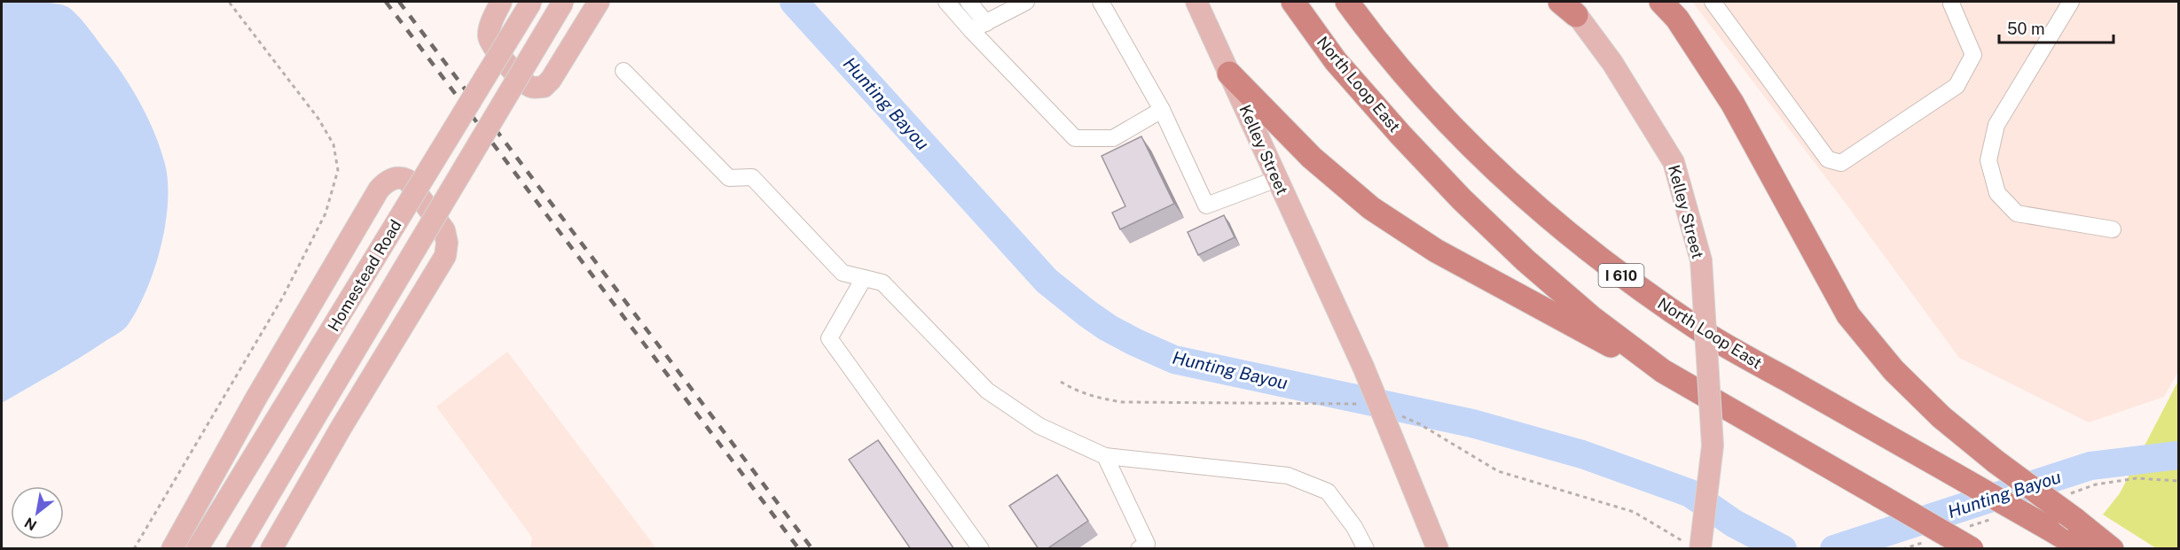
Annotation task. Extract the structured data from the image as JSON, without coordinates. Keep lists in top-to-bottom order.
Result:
{
  "streets": {
    "highway": ["North Loop East", "I 610"],
    "main road": ["Kelley Street", "Homestead Road"]
  },
  "water": ["Hunting Bayou"],
  "scale_bar": "50 m",
  "north": "bottom left"
}
